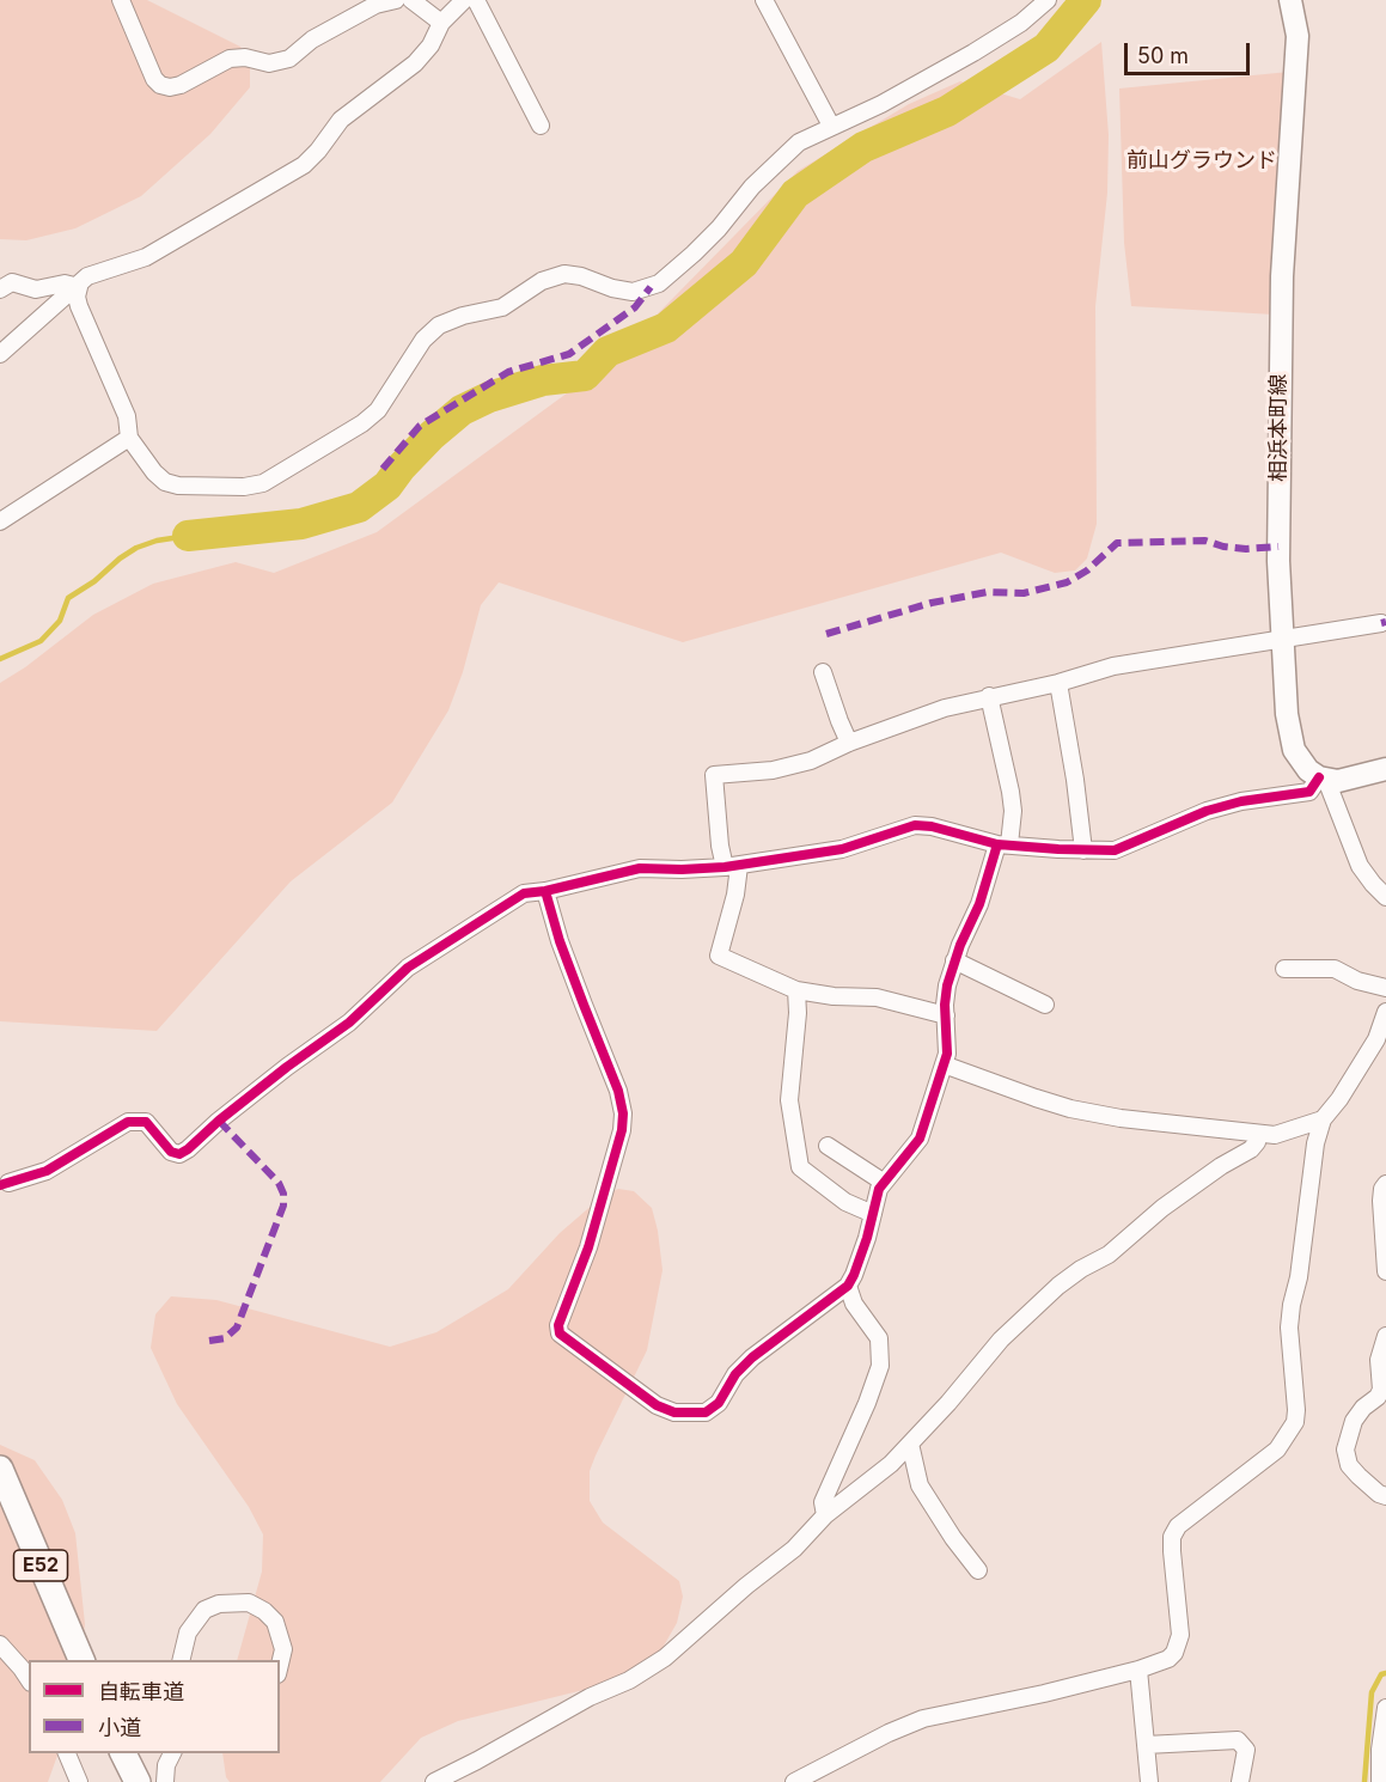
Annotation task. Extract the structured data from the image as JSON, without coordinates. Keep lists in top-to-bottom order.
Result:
{
  "streets": {
    "highway": ["E52"],
    "main road": ["相浜本町線"]
  },
  "parks": ["前山グラウンド"],
  "legend": ["自転車道", "小道"],
  "scale_bar": "50 m"
}
